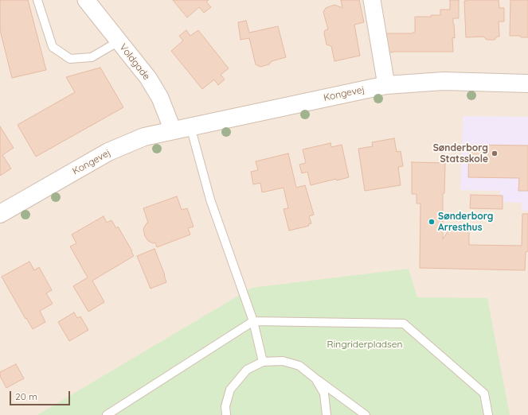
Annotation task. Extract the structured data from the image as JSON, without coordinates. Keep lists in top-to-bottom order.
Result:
{
  "streets": {
    "street": ["Voldgade", "Kongevej"]
  },
  "crossings": [
    ["Voldgade", "Kongevej"]
  ],
  "parks": ["Ringriderpladsen"],
  "places": ["Sønderborg Statsskole", "Sønderborg Arresthus"],
  "scale_bar": "20 m"
}
